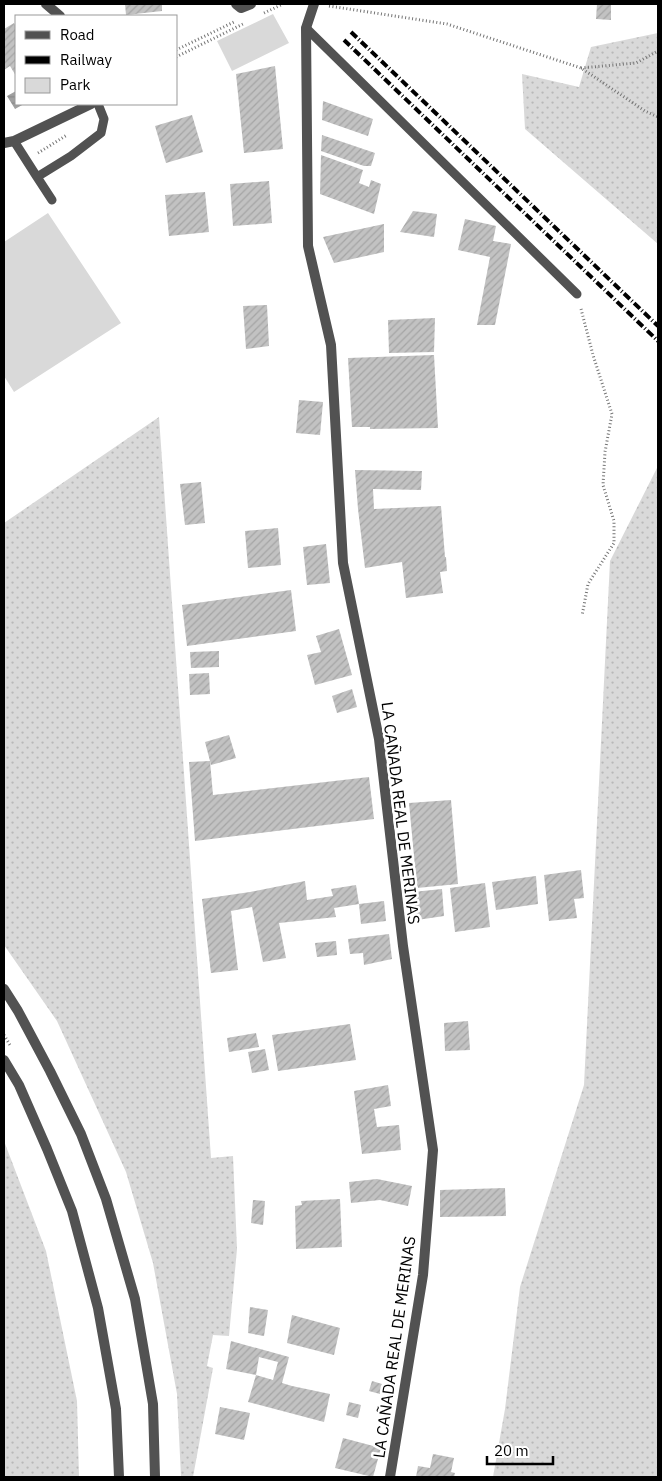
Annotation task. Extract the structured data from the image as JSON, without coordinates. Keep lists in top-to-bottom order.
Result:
{
  "streets": {
    "street": ["LA CAÑADA REAL DE MERINAS"]
  },
  "legend": ["Road", "Railway", "Park"],
  "scale_bar": "20 m"
}
